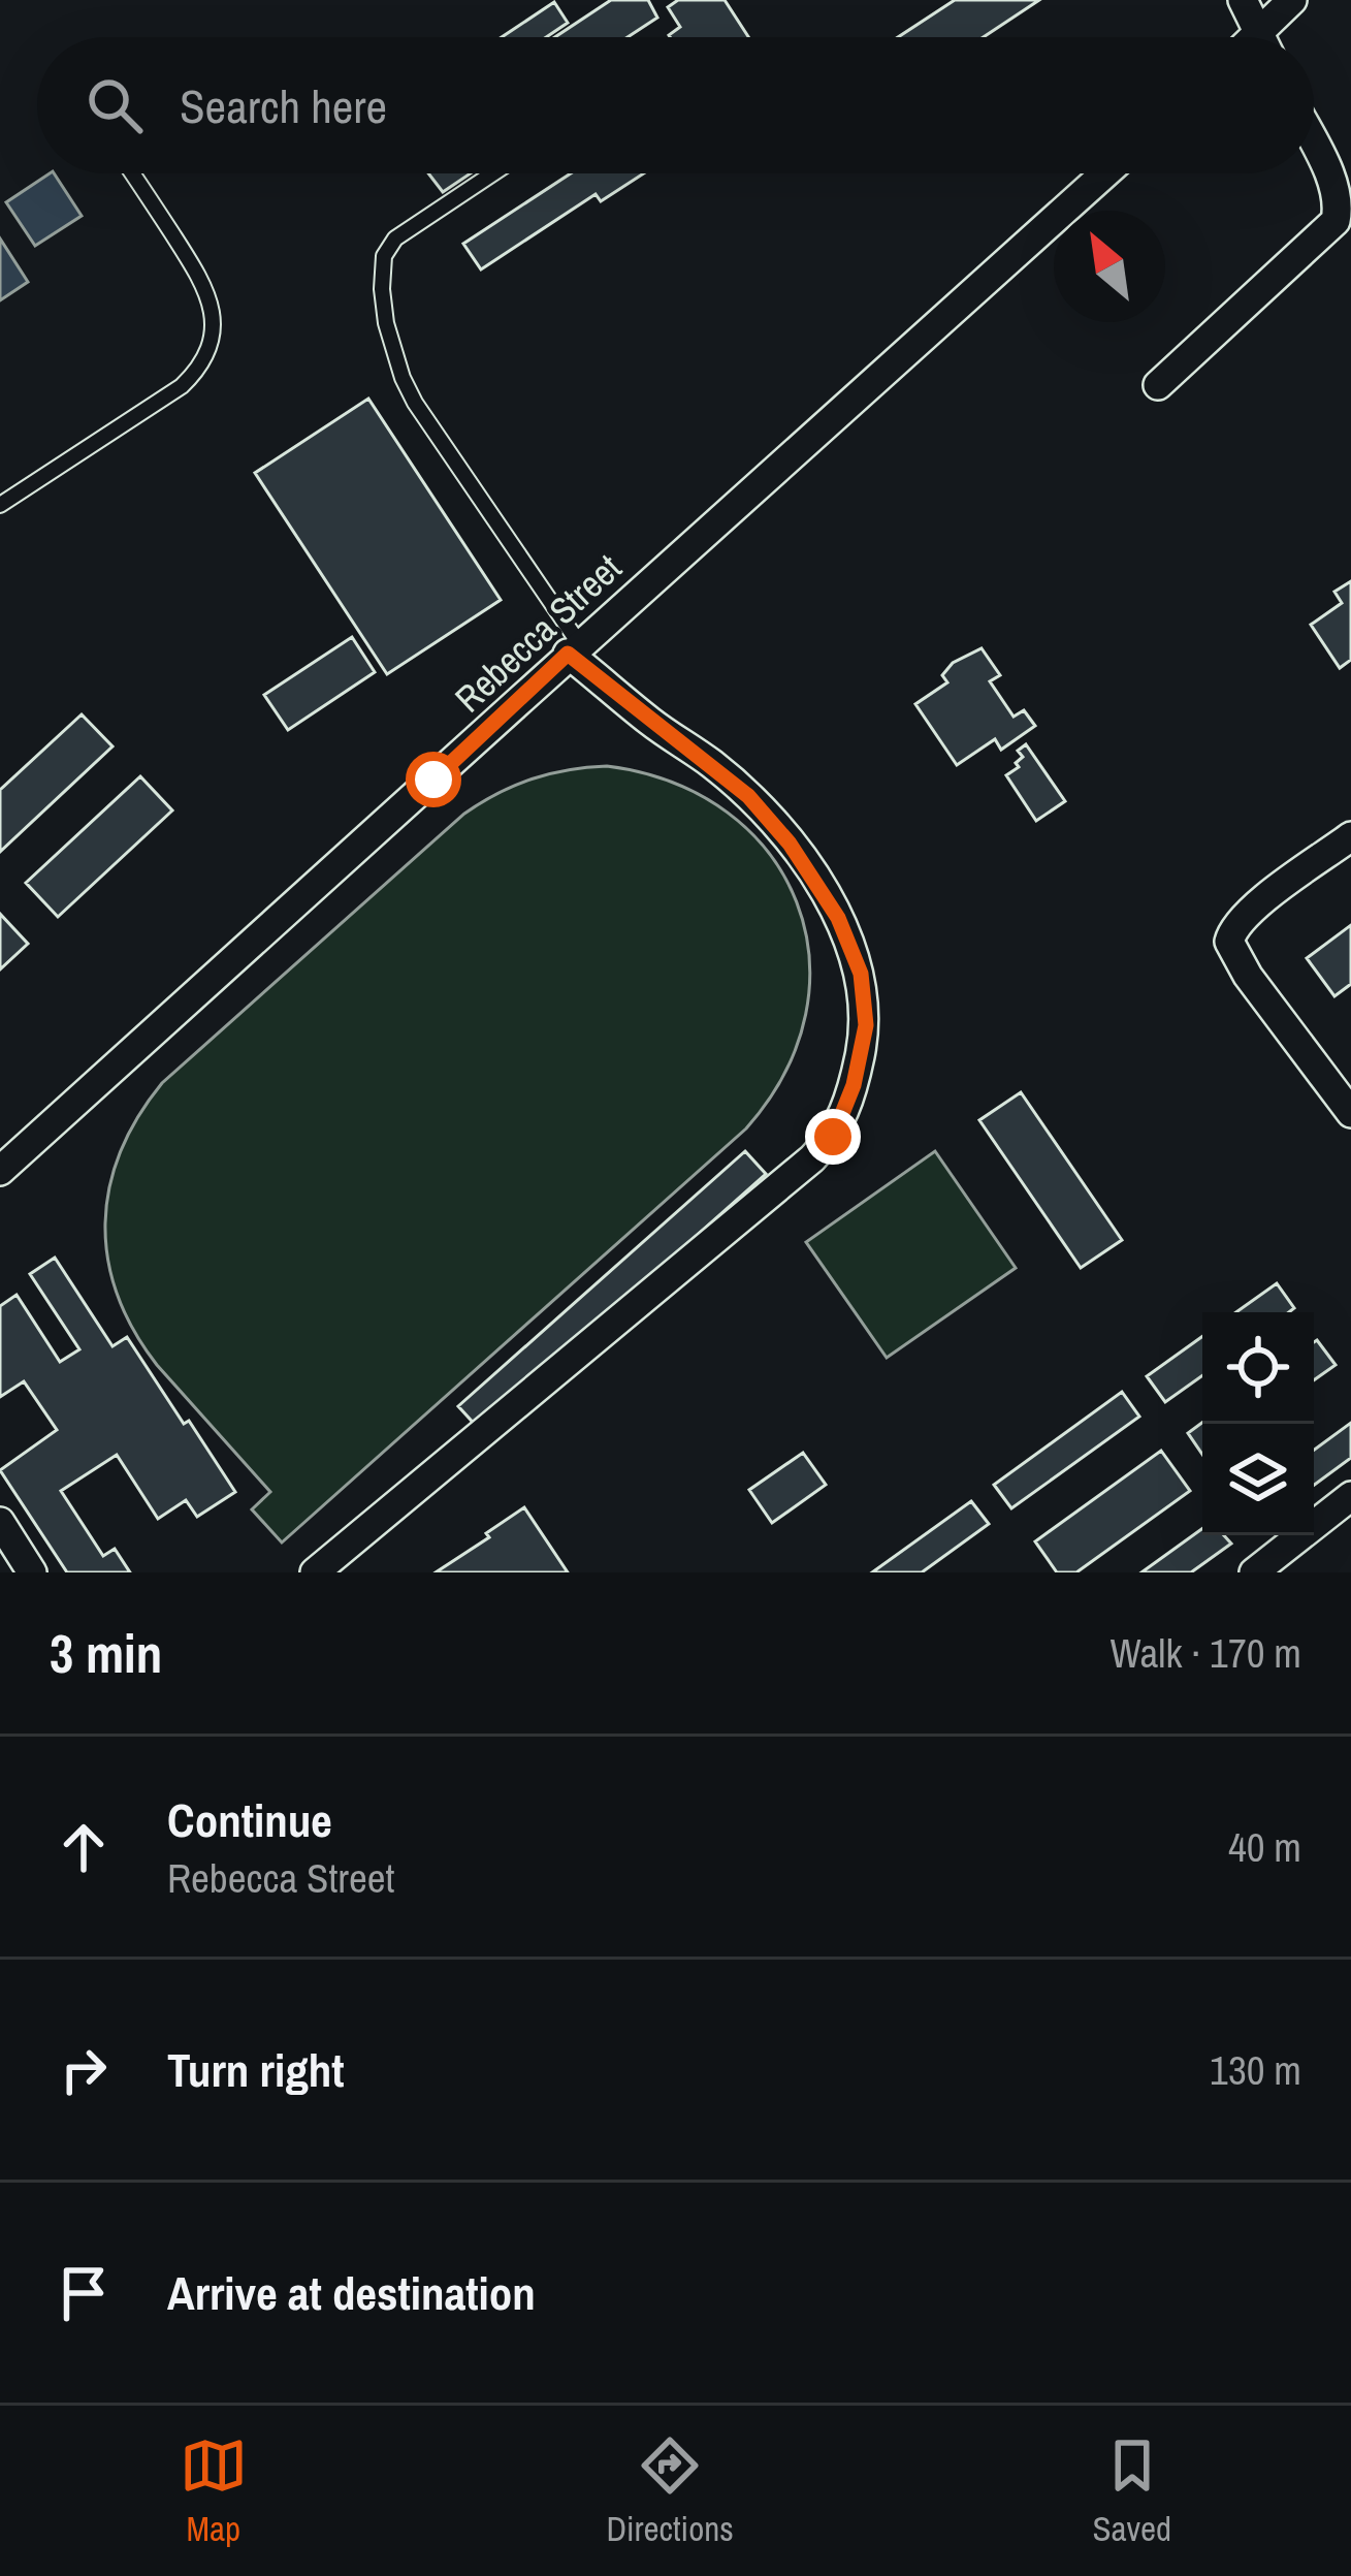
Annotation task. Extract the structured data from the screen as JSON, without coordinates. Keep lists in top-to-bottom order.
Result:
{
  "streets": {
    "street": ["Rebecca Street"]
  },
  "north": "top left",
  "page": {
    "search": "Search here",
    "heading": ["3 min", "Walk · 170 m"],
    "list": [
      ["Continue", "Rebecca Street", "40 m"],
      ["Turn right", "130 m"],
      "Arrive at destination"
    ],
    "nav": ["Map", "Directions", "Saved"]
  }
}
